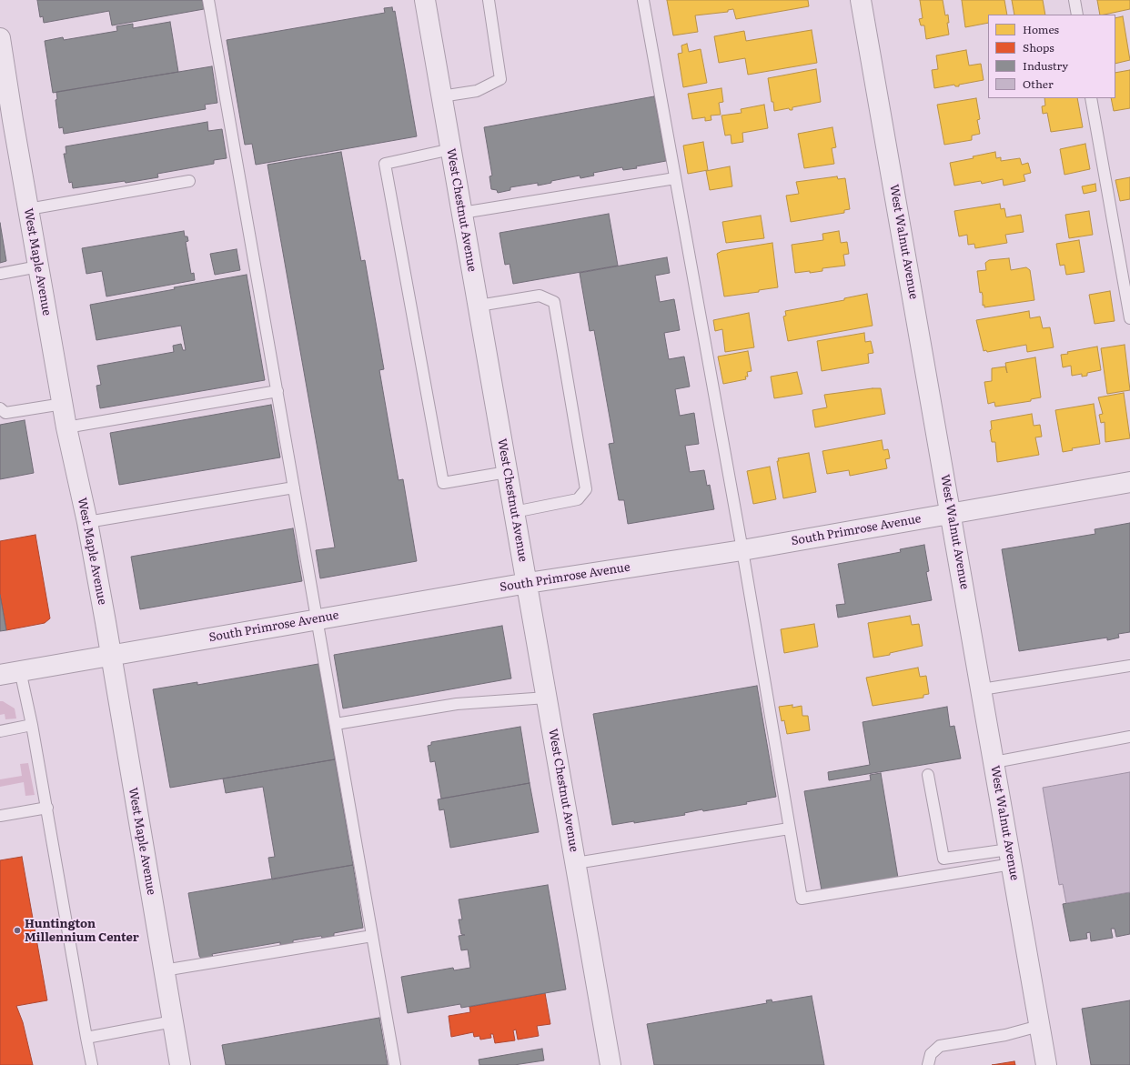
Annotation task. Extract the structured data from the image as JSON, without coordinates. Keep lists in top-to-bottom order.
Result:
{
  "streets": {
    "street": [
      "West Chestnut Avenue",
      "West Walnut Avenue",
      "West Maple Avenue",
      "South Primrose Avenue"
    ]
  },
  "crossings": [
    ["West Chestnut Avenue", "South Primrose Avenue"],
    ["West Walnut Avenue", "South Primrose Avenue"],
    ["West Maple Avenue", "South Primrose Avenue"]
  ],
  "places": ["Huntington Millennium Center"],
  "legend": [
    "Homes",
    "Shops",
    "Industry",
    "Other"
  ]
}
